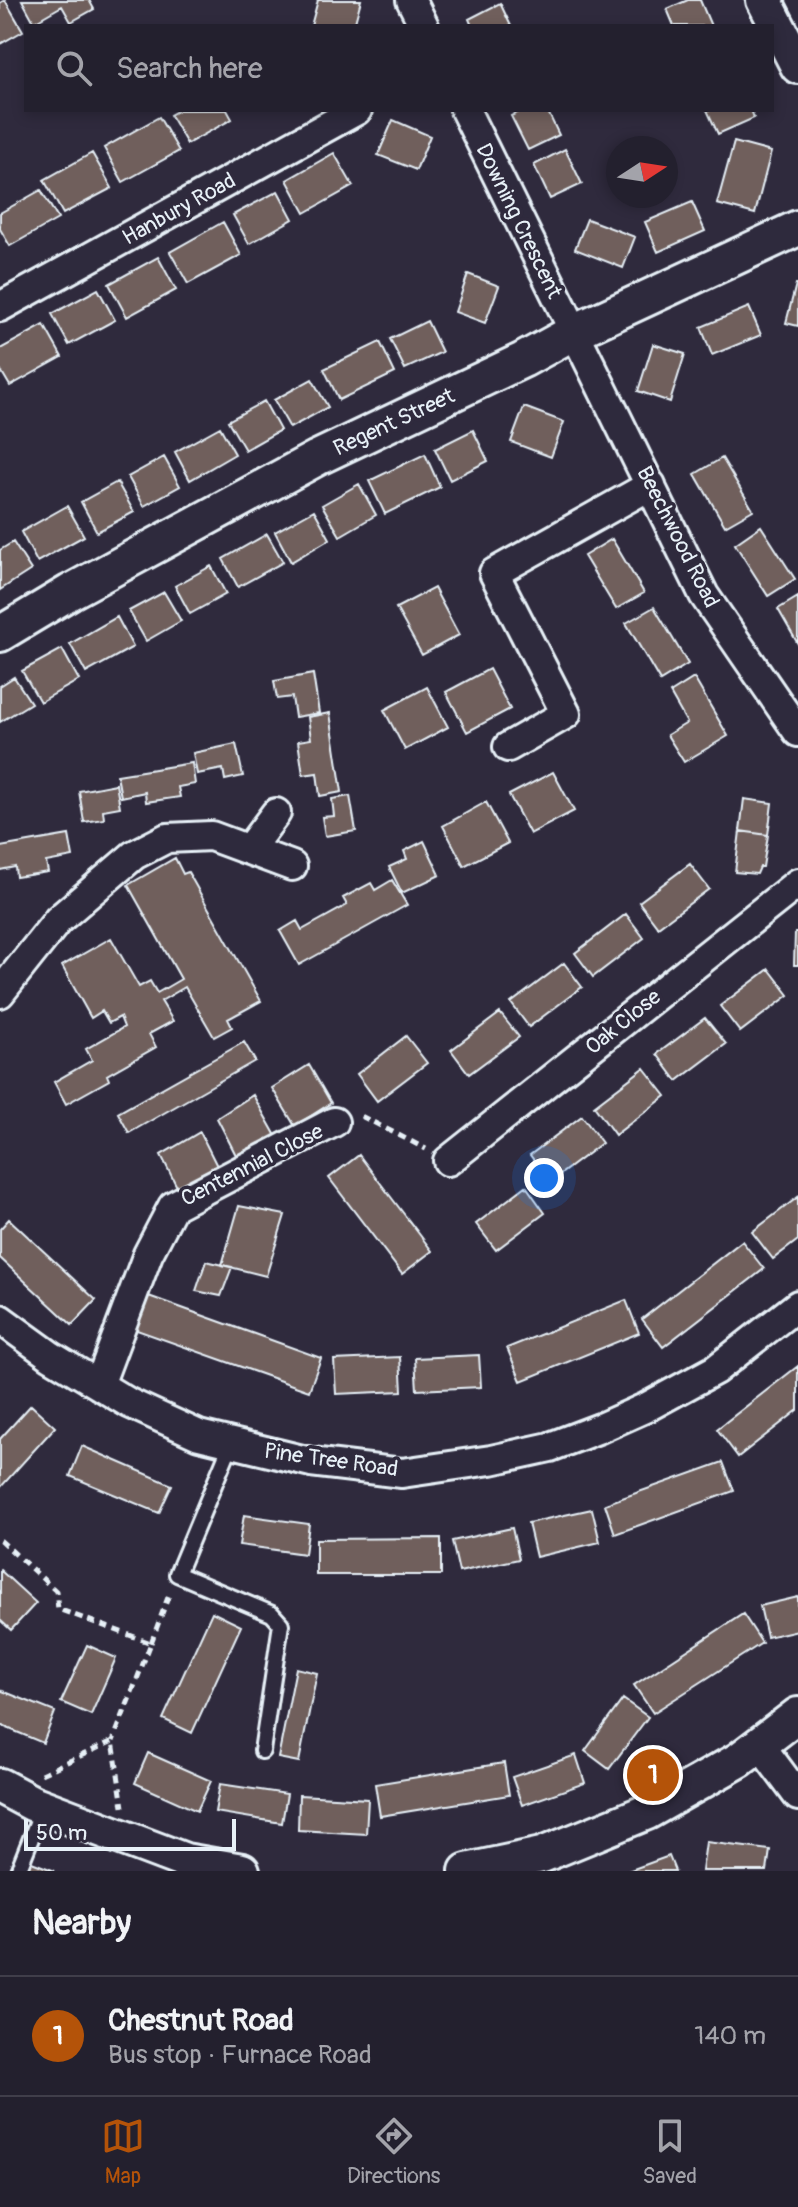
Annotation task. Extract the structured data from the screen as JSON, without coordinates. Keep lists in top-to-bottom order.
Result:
{
  "streets": {
    "street": [
      "Hanbury Road",
      "Downing Crescent",
      "Regent Street",
      "Beechwood Road",
      "Oak Close",
      "Centennial Close",
      "Pine Tree Road"
    ]
  },
  "crossings": [
    ["Downing Crescent", "Regent Street"],
    ["Downing Crescent", "Beechwood Road"],
    ["Regent Street", "Beechwood Road"],
    ["Centennial Close", "Pine Tree Road"]
  ],
  "scale_bar": "50 m",
  "north": "right",
  "page": {
    "search": "Search here",
    "pins": "1",
    "scale": "50 m",
    "heading": "Nearby",
    "list": [
      {
        "mark": "1",
        "name": "Chestnut Road",
        "note": "Bus stop · Furnace Road",
        "value": "140 m"
      }
    ],
    "nav": ["Map", "Directions", "Saved"]
  }
}
